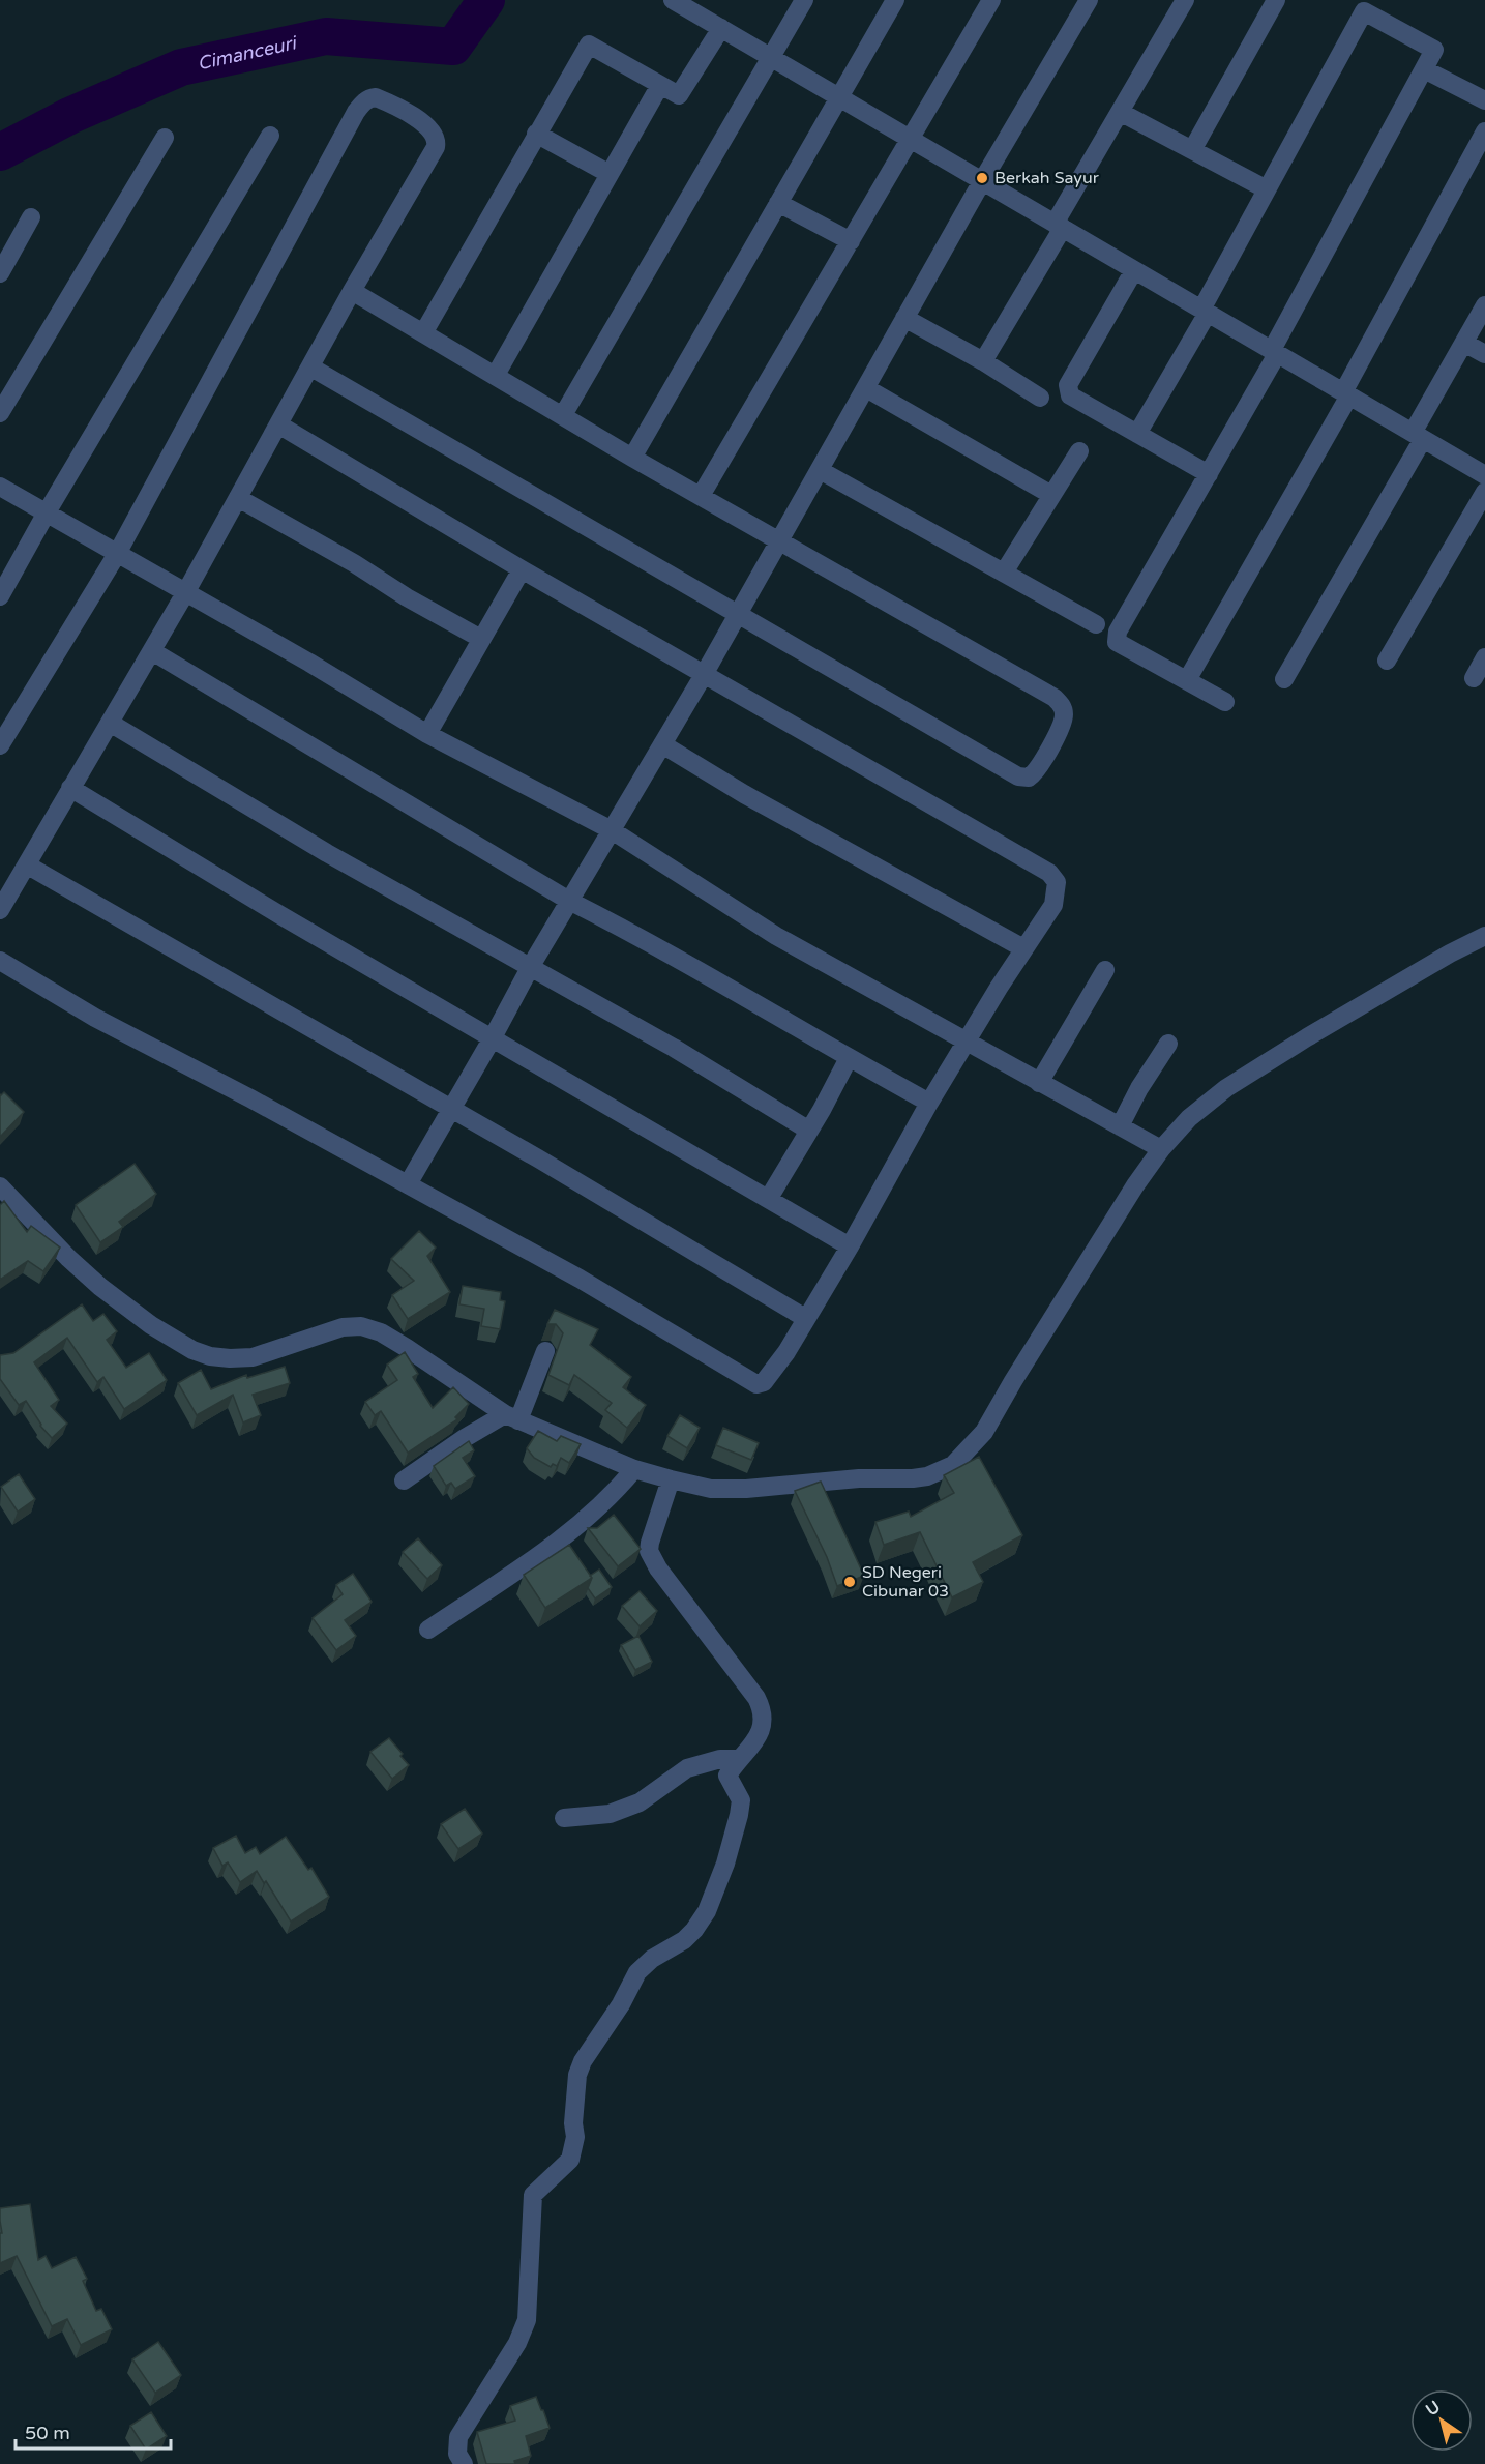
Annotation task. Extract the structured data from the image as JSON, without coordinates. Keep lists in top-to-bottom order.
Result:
{
  "water": ["Cimanceuri"],
  "places": ["Berkah Sayur", "SD Negeri Cibunar 03"],
  "scale_bar": "50 m",
  "north": "top left"
}
